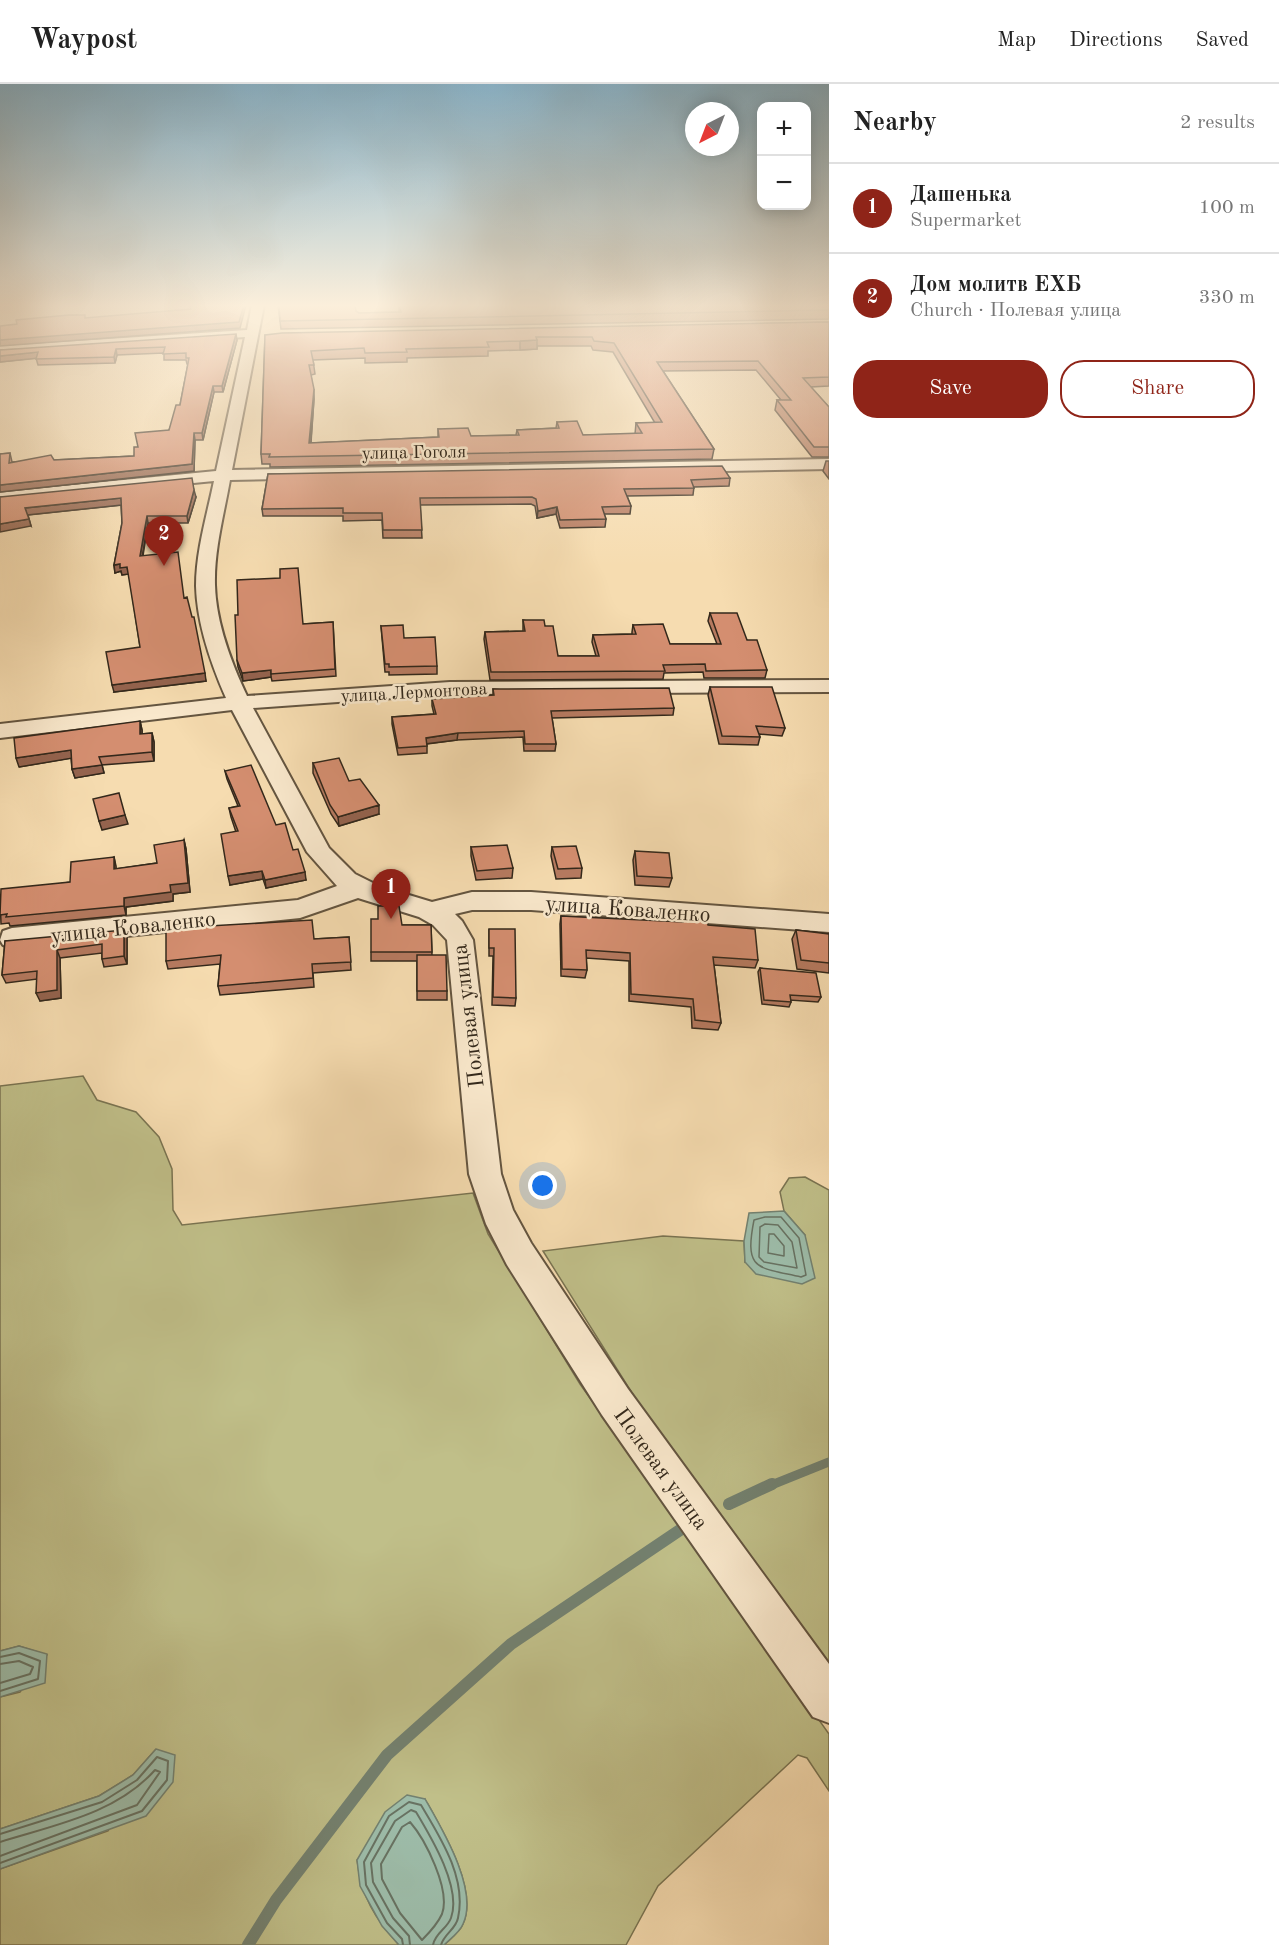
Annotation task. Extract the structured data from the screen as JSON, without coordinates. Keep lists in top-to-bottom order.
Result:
{
  "streets": {
    "street": [
      "улица Гоголя",
      "улица Лермонтова",
      "улица Коваленко",
      "Полевая улица"
    ]
  },
  "crossings": [
    ["улица Гоголя", "Полевая улица"],
    ["улица Лермонтова", "Полевая улица"],
    ["улица Коваленко", "Полевая улица"]
  ],
  "north": "bottom left",
  "page": {
    "header": "Waypost",
    "nav": ["Map", "Directions", "Saved"],
    "heading": ["Nearby", "2 results"],
    "map_buttons": ["+", "−"],
    "list": [
      {
        "mark": "1",
        "name": "Дашенька",
        "note": "Supermarket",
        "value": "100 m"
      },
      {
        "mark": "2",
        "name": "Дом молитв ЕХБ",
        "note": "Church · Полевая улица",
        "value": "330 m"
      }
    ],
    "buttons": ["Save", "Share"],
    "pins": ["2", "1"]
  }
}
